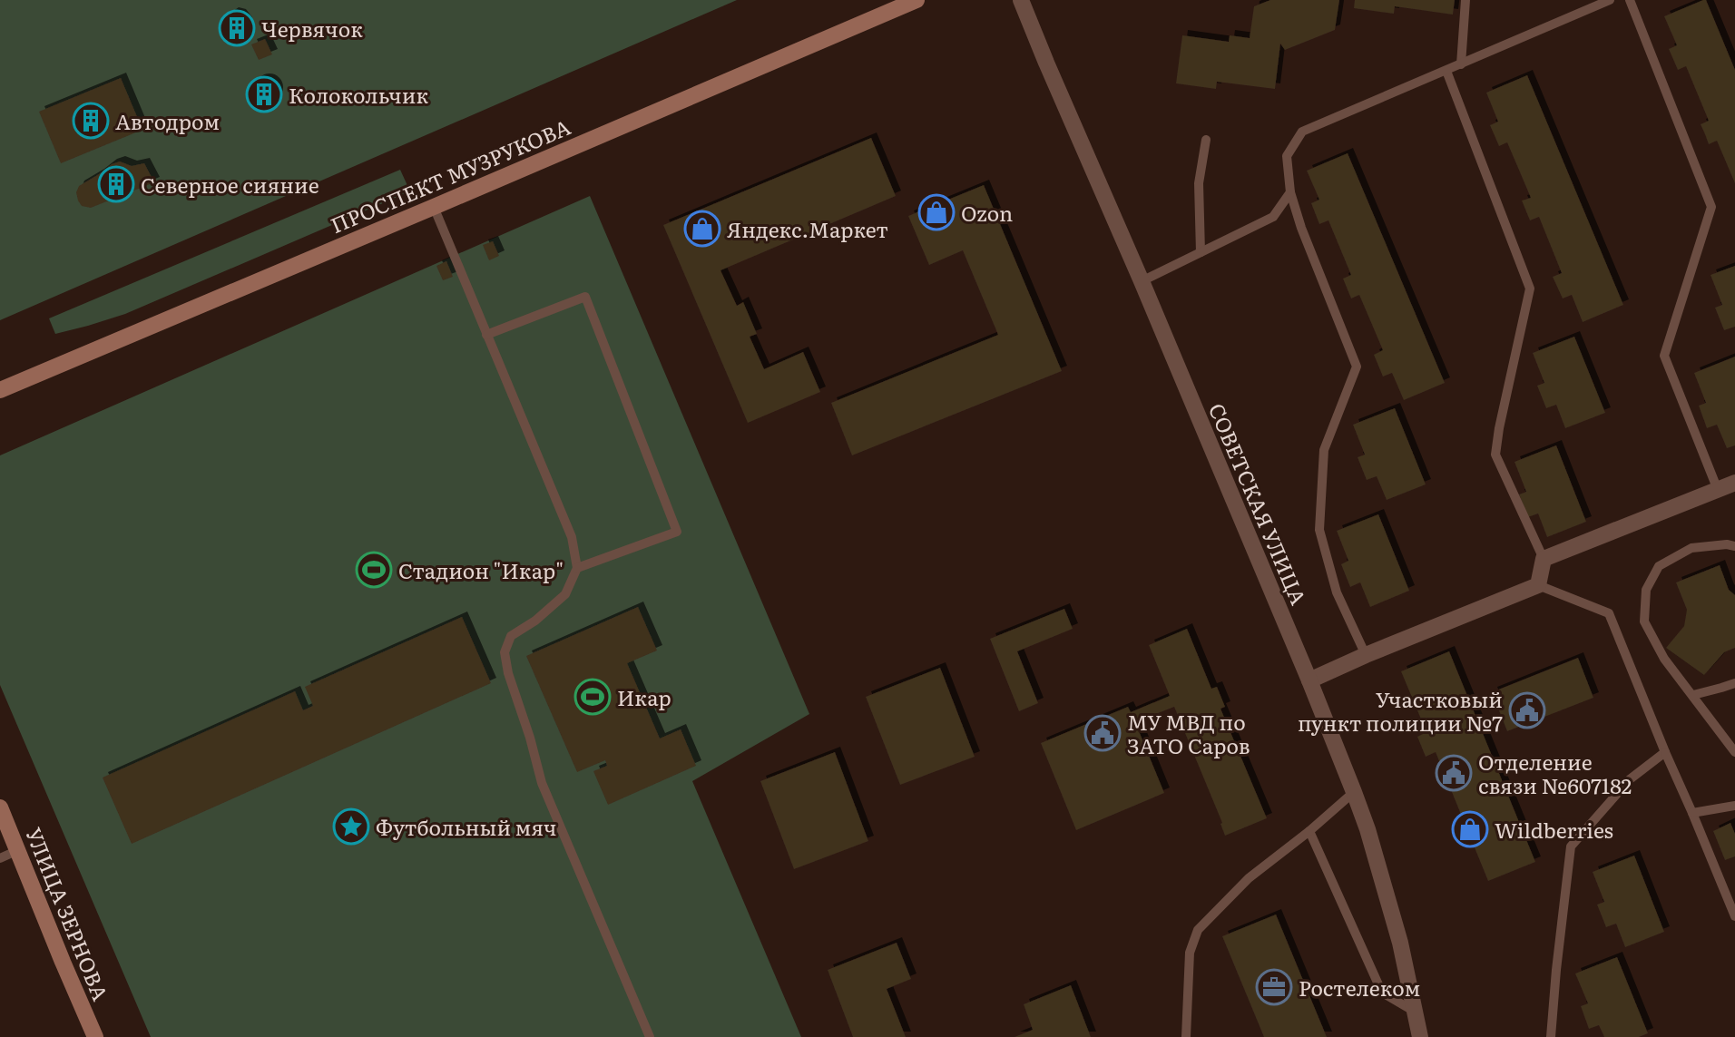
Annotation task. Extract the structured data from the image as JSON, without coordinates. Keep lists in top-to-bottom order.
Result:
{
  "streets": {
    "main road": ["ПРОСПЕКТ МУЗРУКОВА", "УЛИЦА ЗЕРНОВА"],
    "street": ["СОВЕТСКАЯ УЛИЦА"]
  },
  "places": {
    "building": [
      "Червячок",
      "Колокольчик",
      "Автодром",
      "Северное сияние"
    ],
    "shop": ["Ozon", "Яндекс.Маркет", "Wildberries"],
    "sports": ["Стадион \"Икар\"", "Икар"],
    "public building": ["Участковый пункт полиции №7", "МУ МВД по ЗАТО Саров", "Отделение связи №607182"],
    "place": ["Футбольный мяч"],
    "office": ["Ростелеком"]
  }
}
